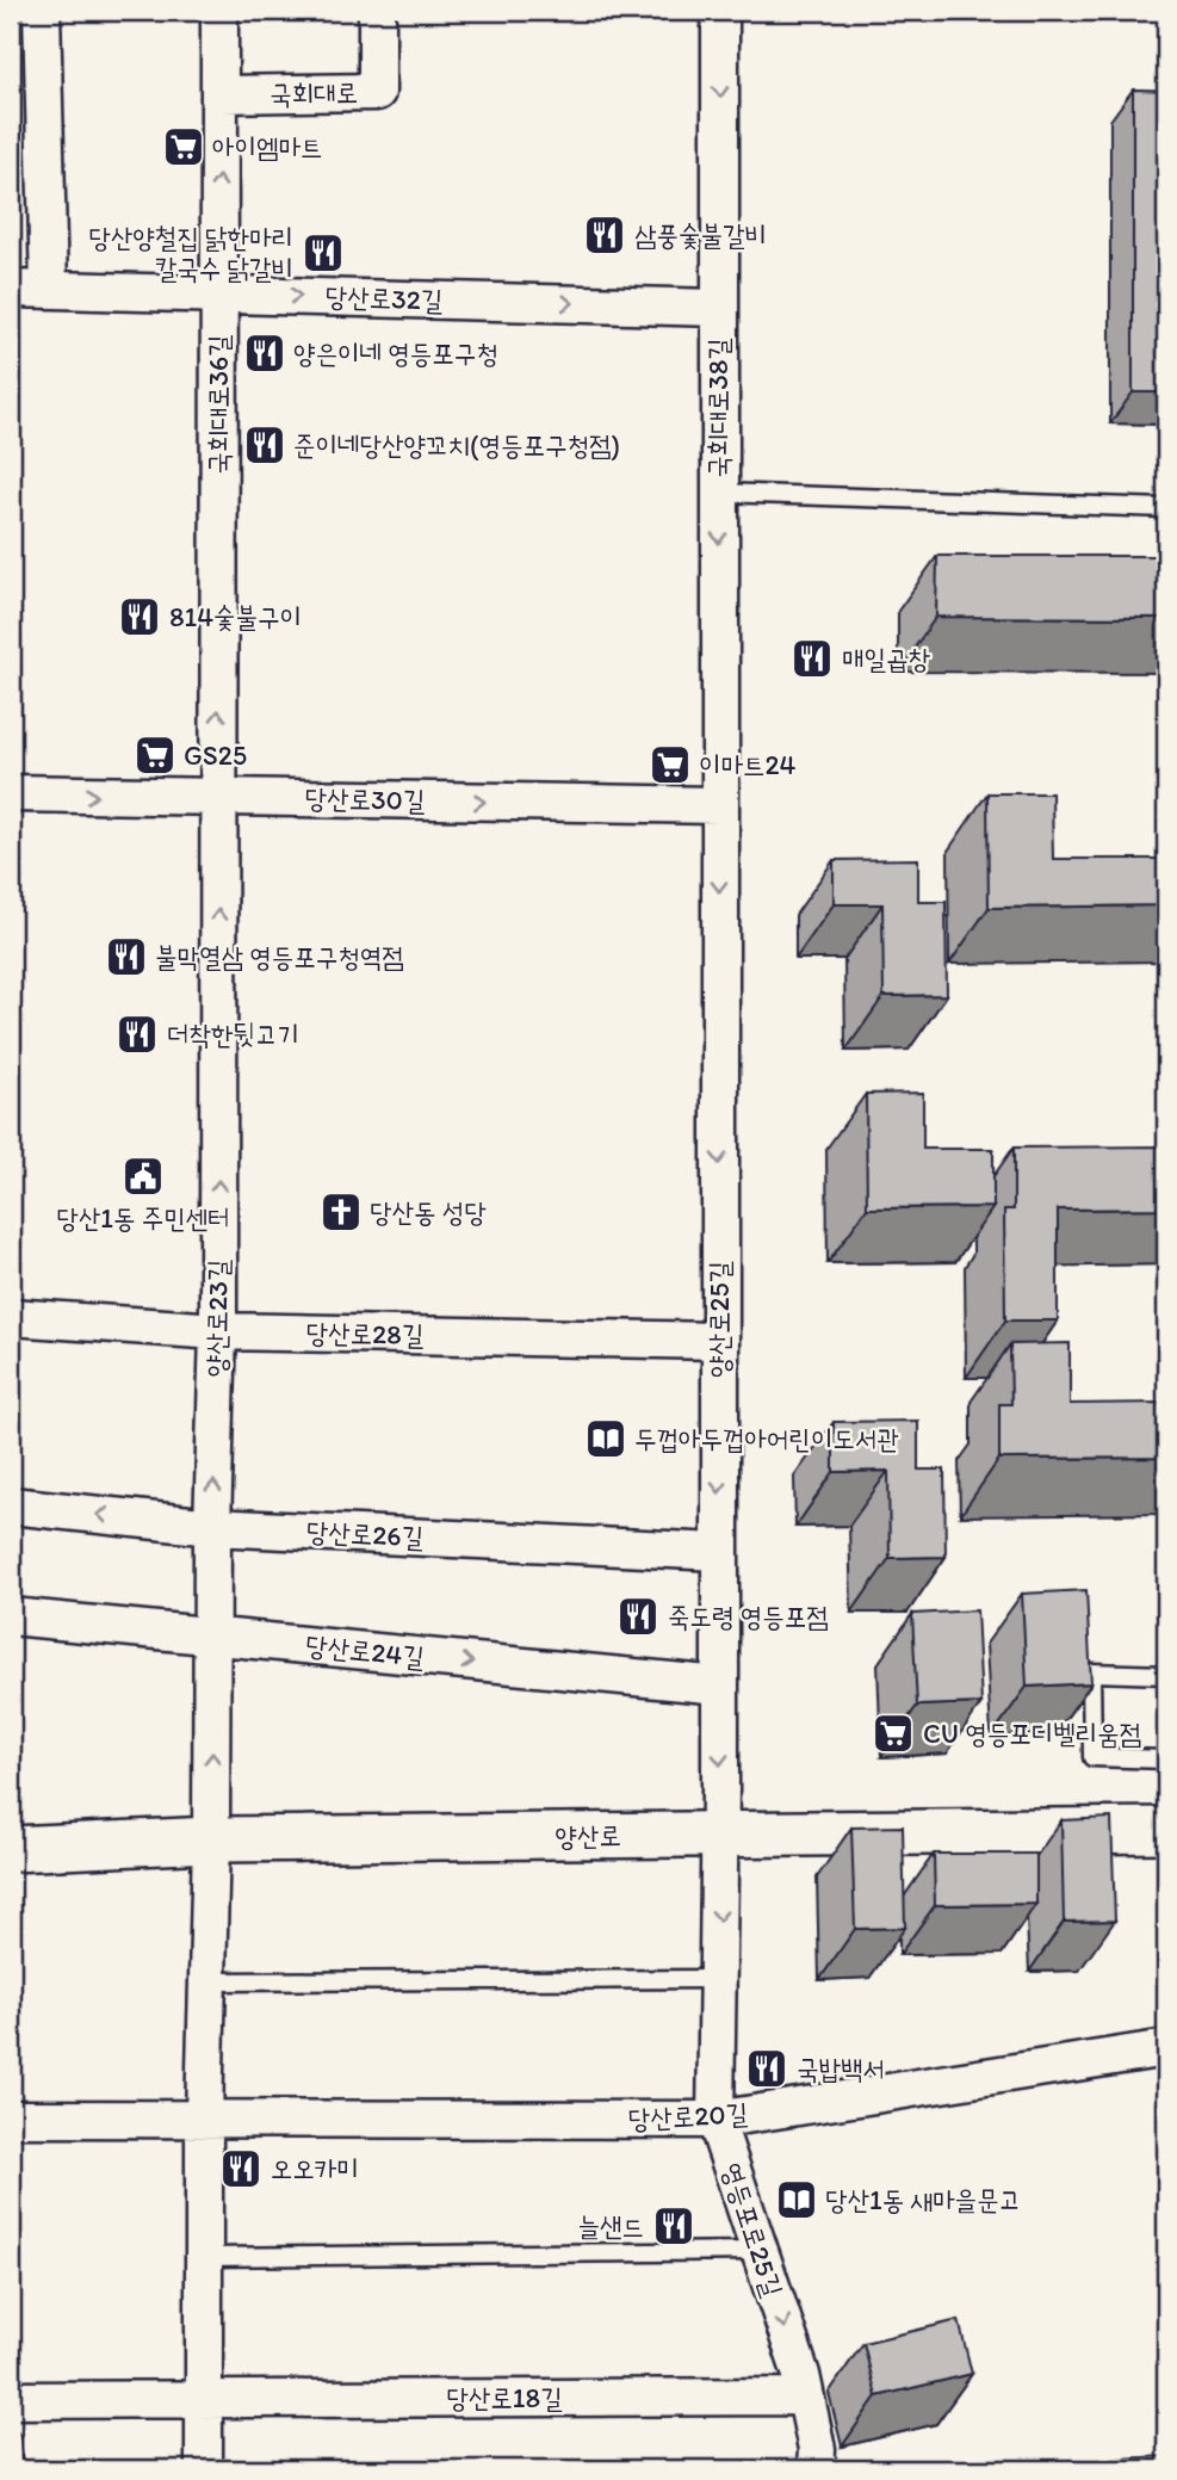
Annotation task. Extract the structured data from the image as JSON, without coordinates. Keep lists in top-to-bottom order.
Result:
{
  "streets": {
    "street": [
      "국회대로",
      "당산로32길",
      "국회대로36길",
      "국회대로38길",
      "당산로30길",
      "양산로23길",
      "양산로25길",
      "당산로28길",
      "당산로26길",
      "당산로24길",
      "양산로",
      "당산로20길",
      "영등포로25길",
      "당산로18길"
    ]
  },
  "crossings": [
    ["국회대로", "국회대로36길"],
    ["당산로32길", "국회대로36길"],
    ["당산로32길", "국회대로38길"],
    ["국회대로36길", "당산로30길"],
    ["국회대로36길", "양산로23길"],
    ["국회대로38길", "당산로30길"],
    ["국회대로38길", "양산로25길"],
    ["당산로30길", "양산로23길"],
    ["당산로30길", "양산로25길"],
    ["양산로23길", "당산로28길"],
    ["양산로23길", "당산로26길"],
    ["양산로23길", "당산로24길"],
    ["양산로23길", "양산로"],
    ["양산로25길", "당산로28길"],
    ["양산로25길", "당산로26길"],
    ["양산로25길", "당산로24길"],
    ["양산로25길", "양산로"],
    ["양산로25길", "영등포로25길"],
    ["양산로", "영등포로25길"],
    ["당산로20길", "영등포로25길"],
    ["영등포로25길", "당산로18길"]
  ],
  "one_way": [
    "당산로32길",
    "국회대로36길",
    "국회대로38길",
    "당산로30길",
    "양산로23길",
    "양산로25길",
    "당산로24길",
    "영등포로25길"
  ],
  "places": {
    "supermarket": [
      "아이엠마트",
      "GS25",
      "이마트24",
      "CU 영등포디벨리움점"
    ],
    "restaurant": [
      "삼풍숯불갈비",
      "당산양철집 닭한마리 칼국수 닭갈비",
      "양은이네 영등포구청",
      "준이네당산양꼬치(영등포구청점)",
      "814숯불구이",
      "매일곱창",
      "불막열삼 영등포구청역점",
      "더착한뒷고기",
      "죽도령 영등포점",
      "국밥백서",
      "오오카미",
      "늘샌드"
    ],
    "public building": ["당산1동 주민센터"],
    "church": ["당산동 성당"],
    "library": ["두껍아두껍아어린이도서관", "당산1동 새마을문고"]
  }
}
